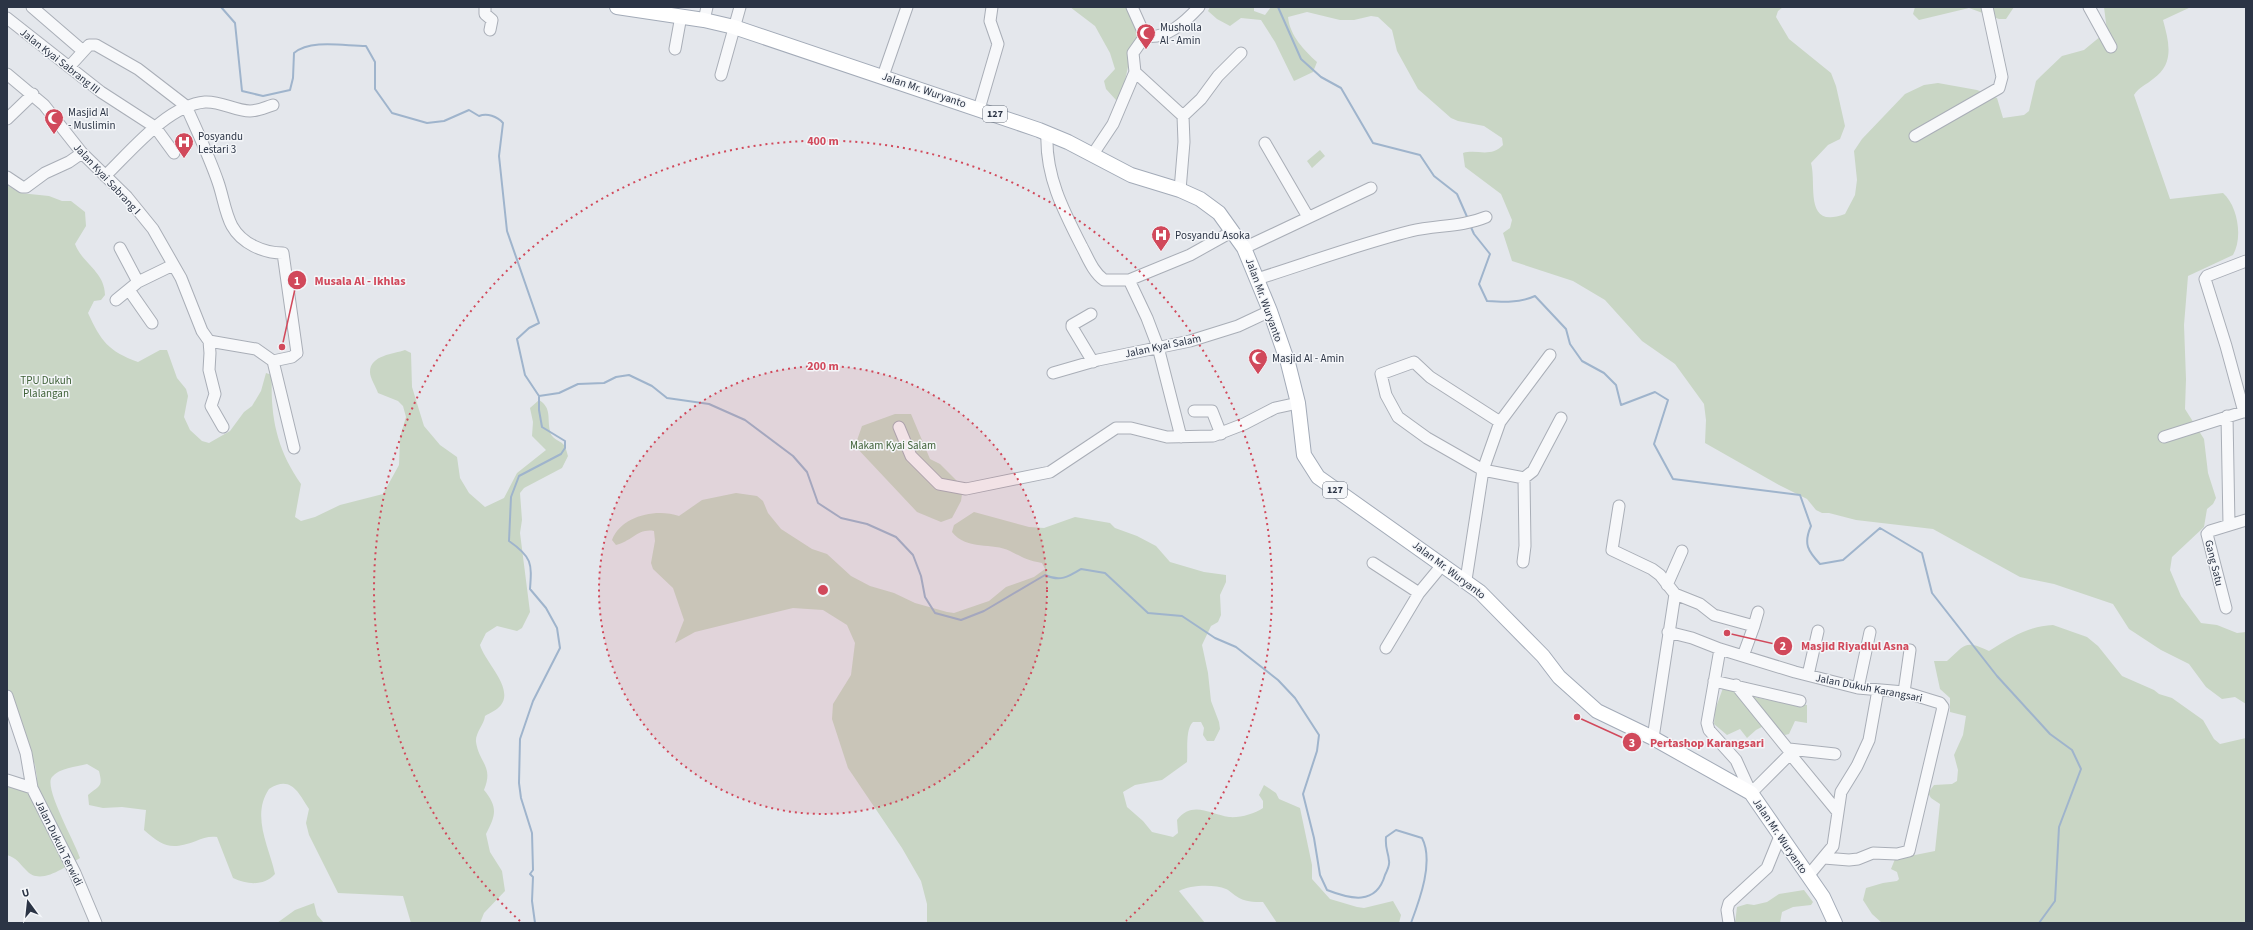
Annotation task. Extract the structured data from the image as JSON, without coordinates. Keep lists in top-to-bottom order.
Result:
{
  "streets": {
    "main road": ["Jalan Mr. Wuryanto", "127"],
    "street": [
      "Jalan Kyai Sabrang III",
      "Jalan Kyai Sabrang I",
      "Jalan Kyai Salam",
      "Gang Satu",
      "Jalan Dukuh Karangsari",
      "Jalan Dukuh Terwidi"
    ]
  },
  "crossings": [
    ["Jalan Mr. Wuryanto", "Jalan Kyai Salam"]
  ],
  "parks": ["TPU Dukuh Plalangan", "Makam Kyai Salam"],
  "places": {
    "mosque": ["Musholla Al - Amin", "Masjid Al - Muslimin", "Masjid Al - Amin"],
    "hospital": ["Posyandu Lestari 3", "Posyandu Asoka"],
    "other": ["Musala Al - Ikhlas", "Masjid Riyadlul Asna", "Pertashop Karangsari"]
  },
  "north": "top",
  "rings": ["400 m", "200 m"]
}
